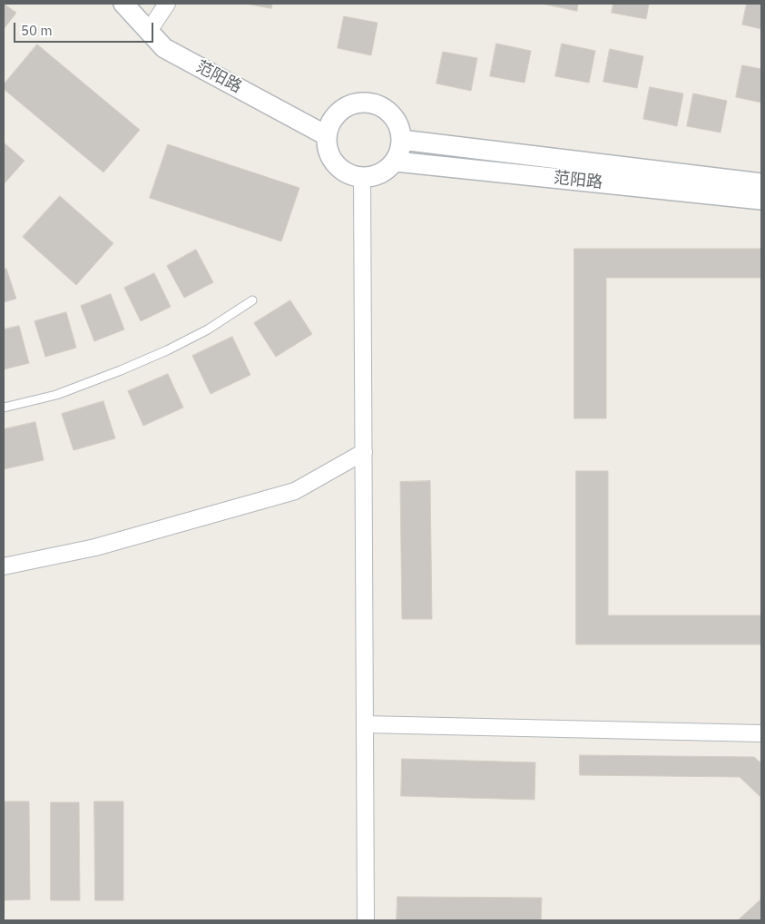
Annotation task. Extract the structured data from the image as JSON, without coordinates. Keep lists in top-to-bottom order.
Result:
{
  "streets": {
    "street": ["范阳路"]
  },
  "scale_bar": "50 m"
}
